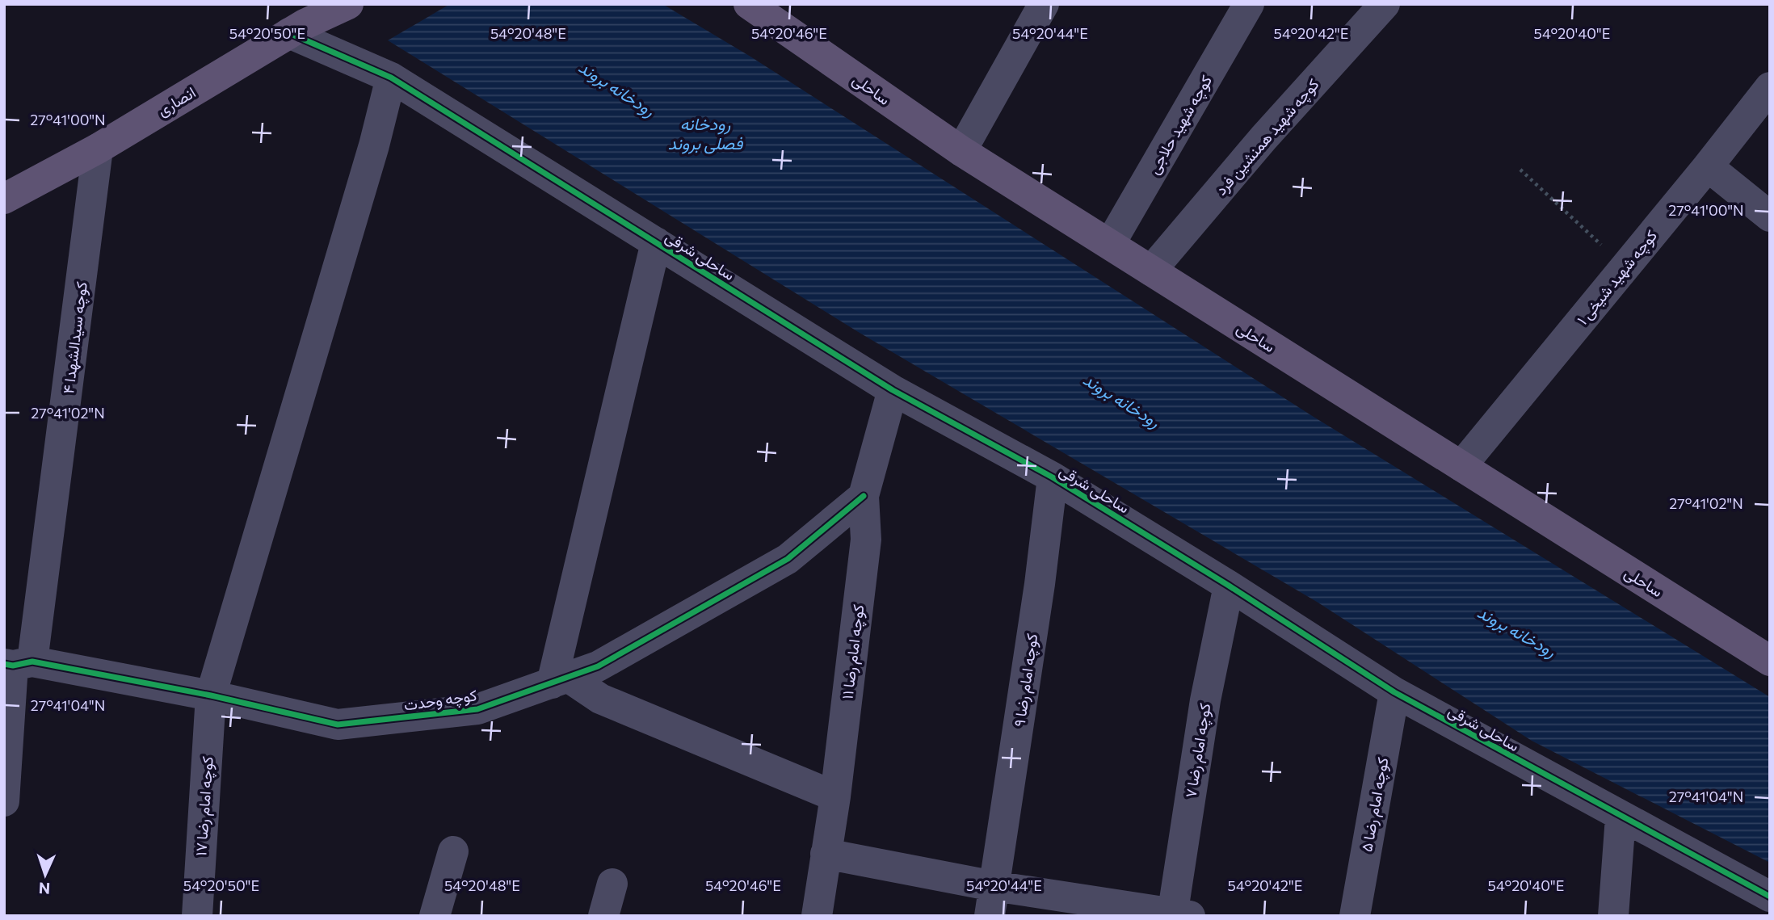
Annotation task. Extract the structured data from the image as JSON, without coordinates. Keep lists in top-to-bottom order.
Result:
{
  "streets": {
    "main road": ["ساحلی", "انصاری"],
    "street": [
      "کوچه شهید حلاجی",
      "کوچه شهید همنشین فرد",
      "ساحلی شرقی",
      "کوچه شهید شیخی ۱",
      "کوچه سیدالشهدا ۴",
      "کوچه امام رضا ۱۱",
      "کوچه امام رضا ۹",
      "کوچه وحدت",
      "کوچه امام رضا ۷",
      "کوچه امام رضا ۵",
      "کوچه امام رضا ۱۷"
    ]
  },
  "crossings": [
    ["ساحلی", "کوچه شهید حلاجی"],
    ["ساحلی", "کوچه شهید همنشین فرد"],
    ["ساحلی", "کوچه شهید شیخی ۱"],
    ["انصاری", "ساحلی شرقی"],
    ["انصاری", "کوچه سیدالشهدا ۴"],
    ["ساحلی شرقی", "کوچه امام رضا ۱۱"],
    ["ساحلی شرقی", "کوچه امام رضا ۹"],
    ["ساحلی شرقی", "کوچه امام رضا ۷"],
    ["ساحلی شرقی", "کوچه امام رضا ۵"],
    ["ساحلی شرقی", "کوچه امام رضا ۱۷"],
    ["کوچه سیدالشهدا ۴", "کوچه وحدت"],
    ["کوچه امام رضا ۱۱", "کوچه وحدت"],
    ["کوچه وحدت", "کوچه امام رضا ۱۷"]
  ],
  "water": ["رودخانه بروند", "رودخانه فصلی بروند"],
  "north": "bottom",
  "coordinates": [
    "54°20'50\"E",
    "54°20'48\"E",
    "54°20'46\"E",
    "54°20'44\"E",
    "54°20'42\"E",
    "54°20'40\"E",
    "27°41'00\"N",
    "27°41'02\"N",
    "27°41'04\"N"
  ]
}
